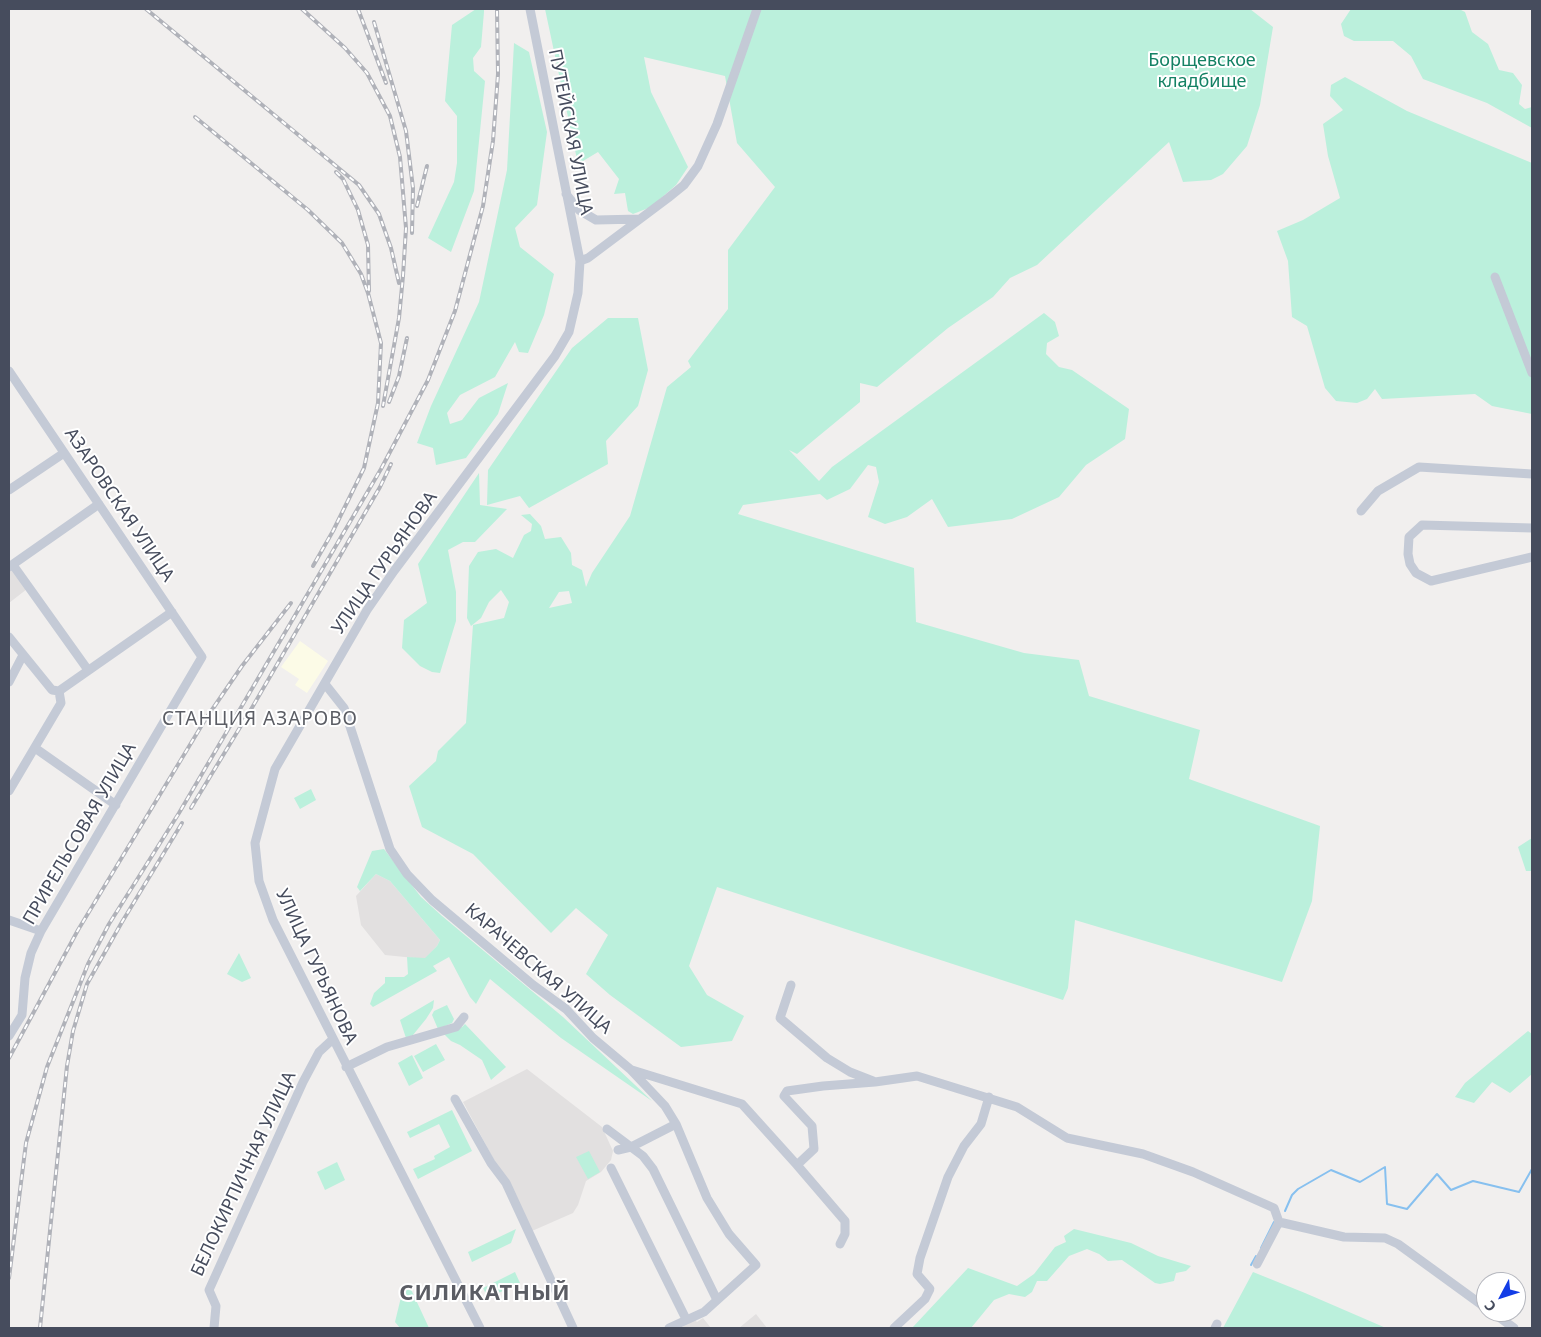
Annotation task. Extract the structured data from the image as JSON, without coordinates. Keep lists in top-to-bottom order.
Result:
{
  "streets": {
    "street": [
      "ПУТЕЙСКАЯ УЛИЦА",
      "АЗАРОВСКАЯ УЛИЦА",
      "УЛИЦА ГУРЬЯНОВА",
      "ПРИРЕЛЬСОВАЯ УЛИЦА",
      "КАРАЧЕВСКАЯ УЛИЦА",
      "БЕЛОКИРПИЧНАЯ УЛИЦА"
    ]
  },
  "crossings": [
    ["ПУТЕЙСКАЯ УЛИЦА", "УЛИЦА ГУРЬЯНОВА"],
    ["АЗАРОВСКАЯ УЛИЦА", "ПРИРЕЛЬСОВАЯ УЛИЦА"],
    ["УЛИЦА ГУРЬЯНОВА", "КАРАЧЕВСКАЯ УЛИЦА"],
    ["УЛИЦА ГУРЬЯНОВА", "БЕЛОКИРПИЧНАЯ УЛИЦА"]
  ],
  "districts": ["СТАНЦИЯ АЗАРОВО", "СИЛИКАТНЫЙ"],
  "parks": ["Борщевское кладбище"],
  "north": "bottom left"
}
